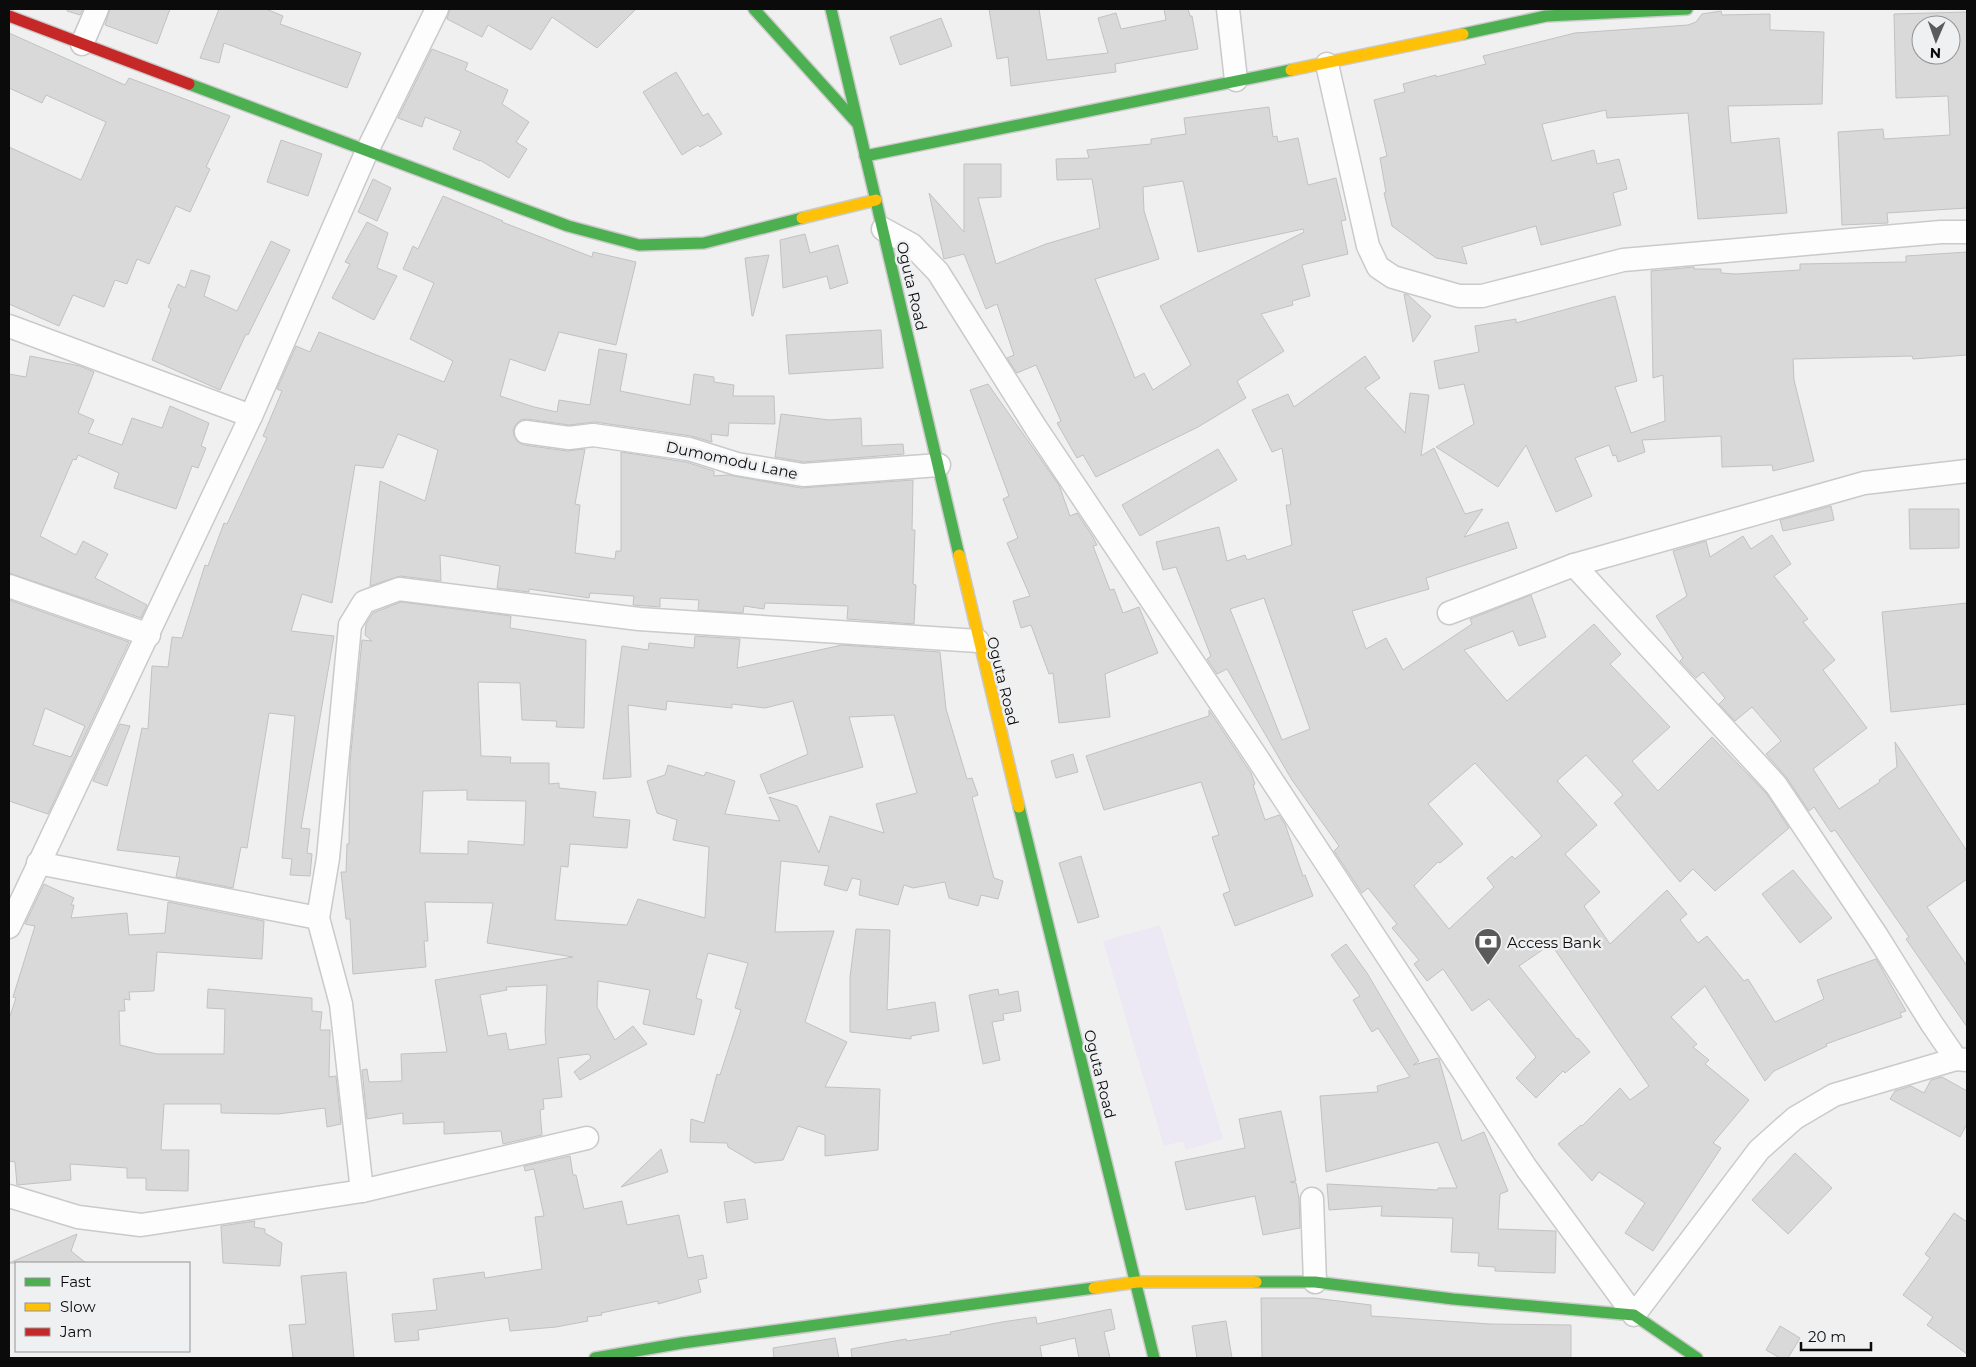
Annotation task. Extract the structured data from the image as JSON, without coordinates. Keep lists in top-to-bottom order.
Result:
{
  "streets": {
    "street": ["Oguta Road", "Dumomodu Lane"]
  },
  "crossings": [
    ["Oguta Road", "Dumomodu Lane"]
  ],
  "places": {
    "bank": ["Access Bank"]
  },
  "legend": ["Fast", "Slow", "Jam"],
  "scale_bar": "20 m",
  "north": "bottom"
}
